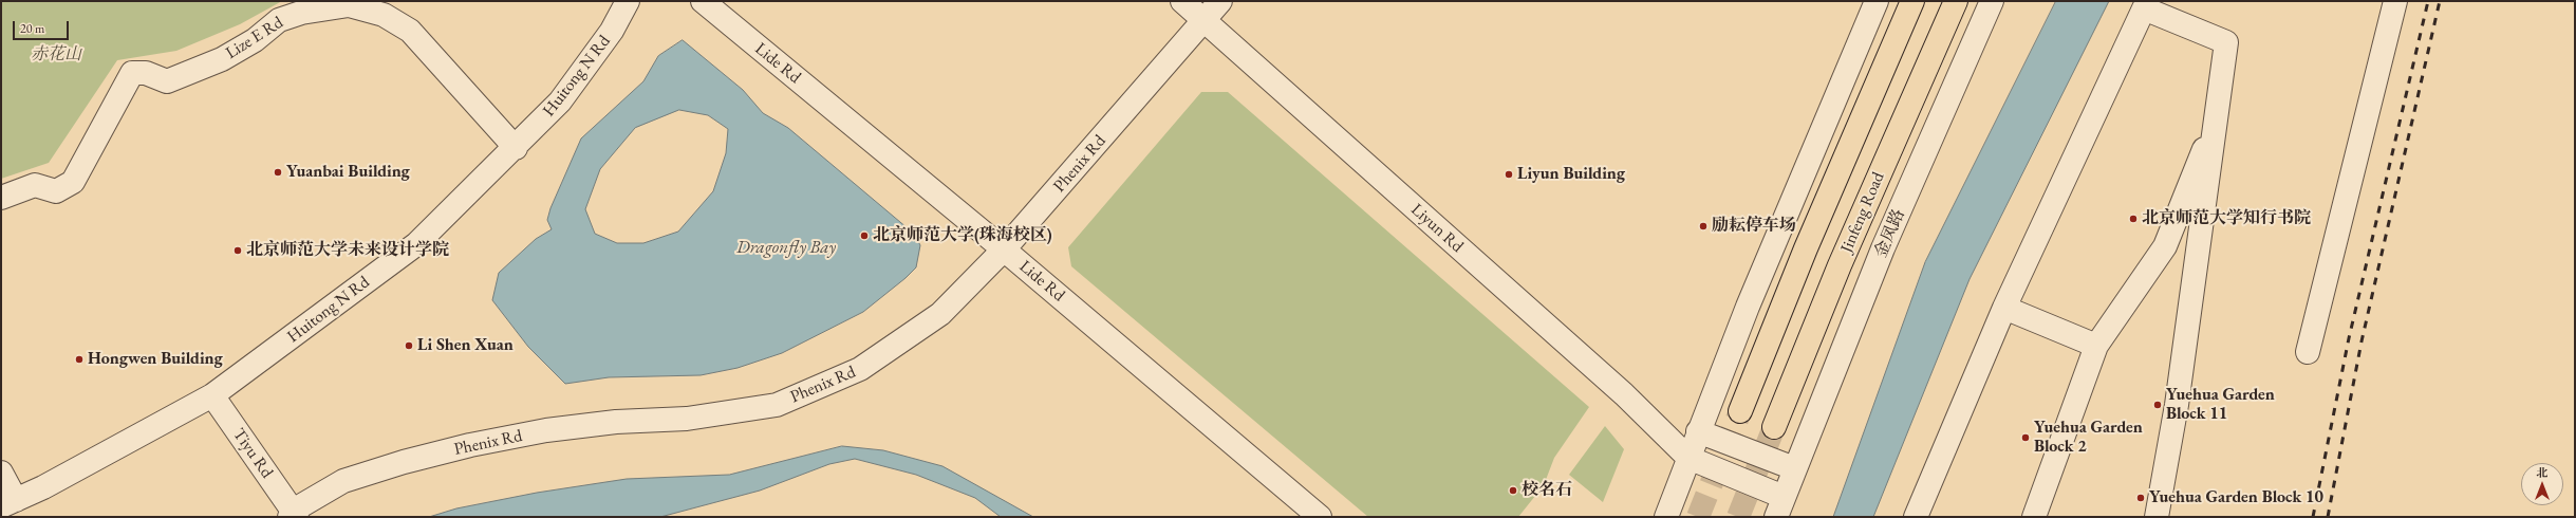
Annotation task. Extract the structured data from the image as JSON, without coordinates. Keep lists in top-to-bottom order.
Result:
{
  "streets": {
    "highway": ["Jinfeng Road"],
    "street": [
      "Lide Rd",
      "Huitong N Rd",
      "Phenix Rd",
      "Liyun Rd",
      "金凤路",
      "Tiyu Rd"
    ]
  },
  "crossings": [
    ["Lide Rd", "Phenix Rd"],
    ["Huitong N Rd", "Tiyu Rd"],
    ["Phenix Rd", "Liyun Rd"],
    ["Phenix Rd", "Tiyu Rd"]
  ],
  "water": ["Dragonfly Bay"],
  "parks": ["赤花山"],
  "places": [
    "Yuanbai Building",
    "Liyun Building",
    "北京师范大学知行书院",
    "励耘停车场",
    "北京师范大学(珠海校区)",
    "北京师范大学未来设计学院",
    "Li Shen Xuan",
    "Hongwen Building",
    "Yuehua Garden Block 11",
    "Yuehua Garden Block 2",
    "校名石",
    "Yuehua Garden Block 10"
  ],
  "scale_bar": "20 m",
  "north": "top"
}
